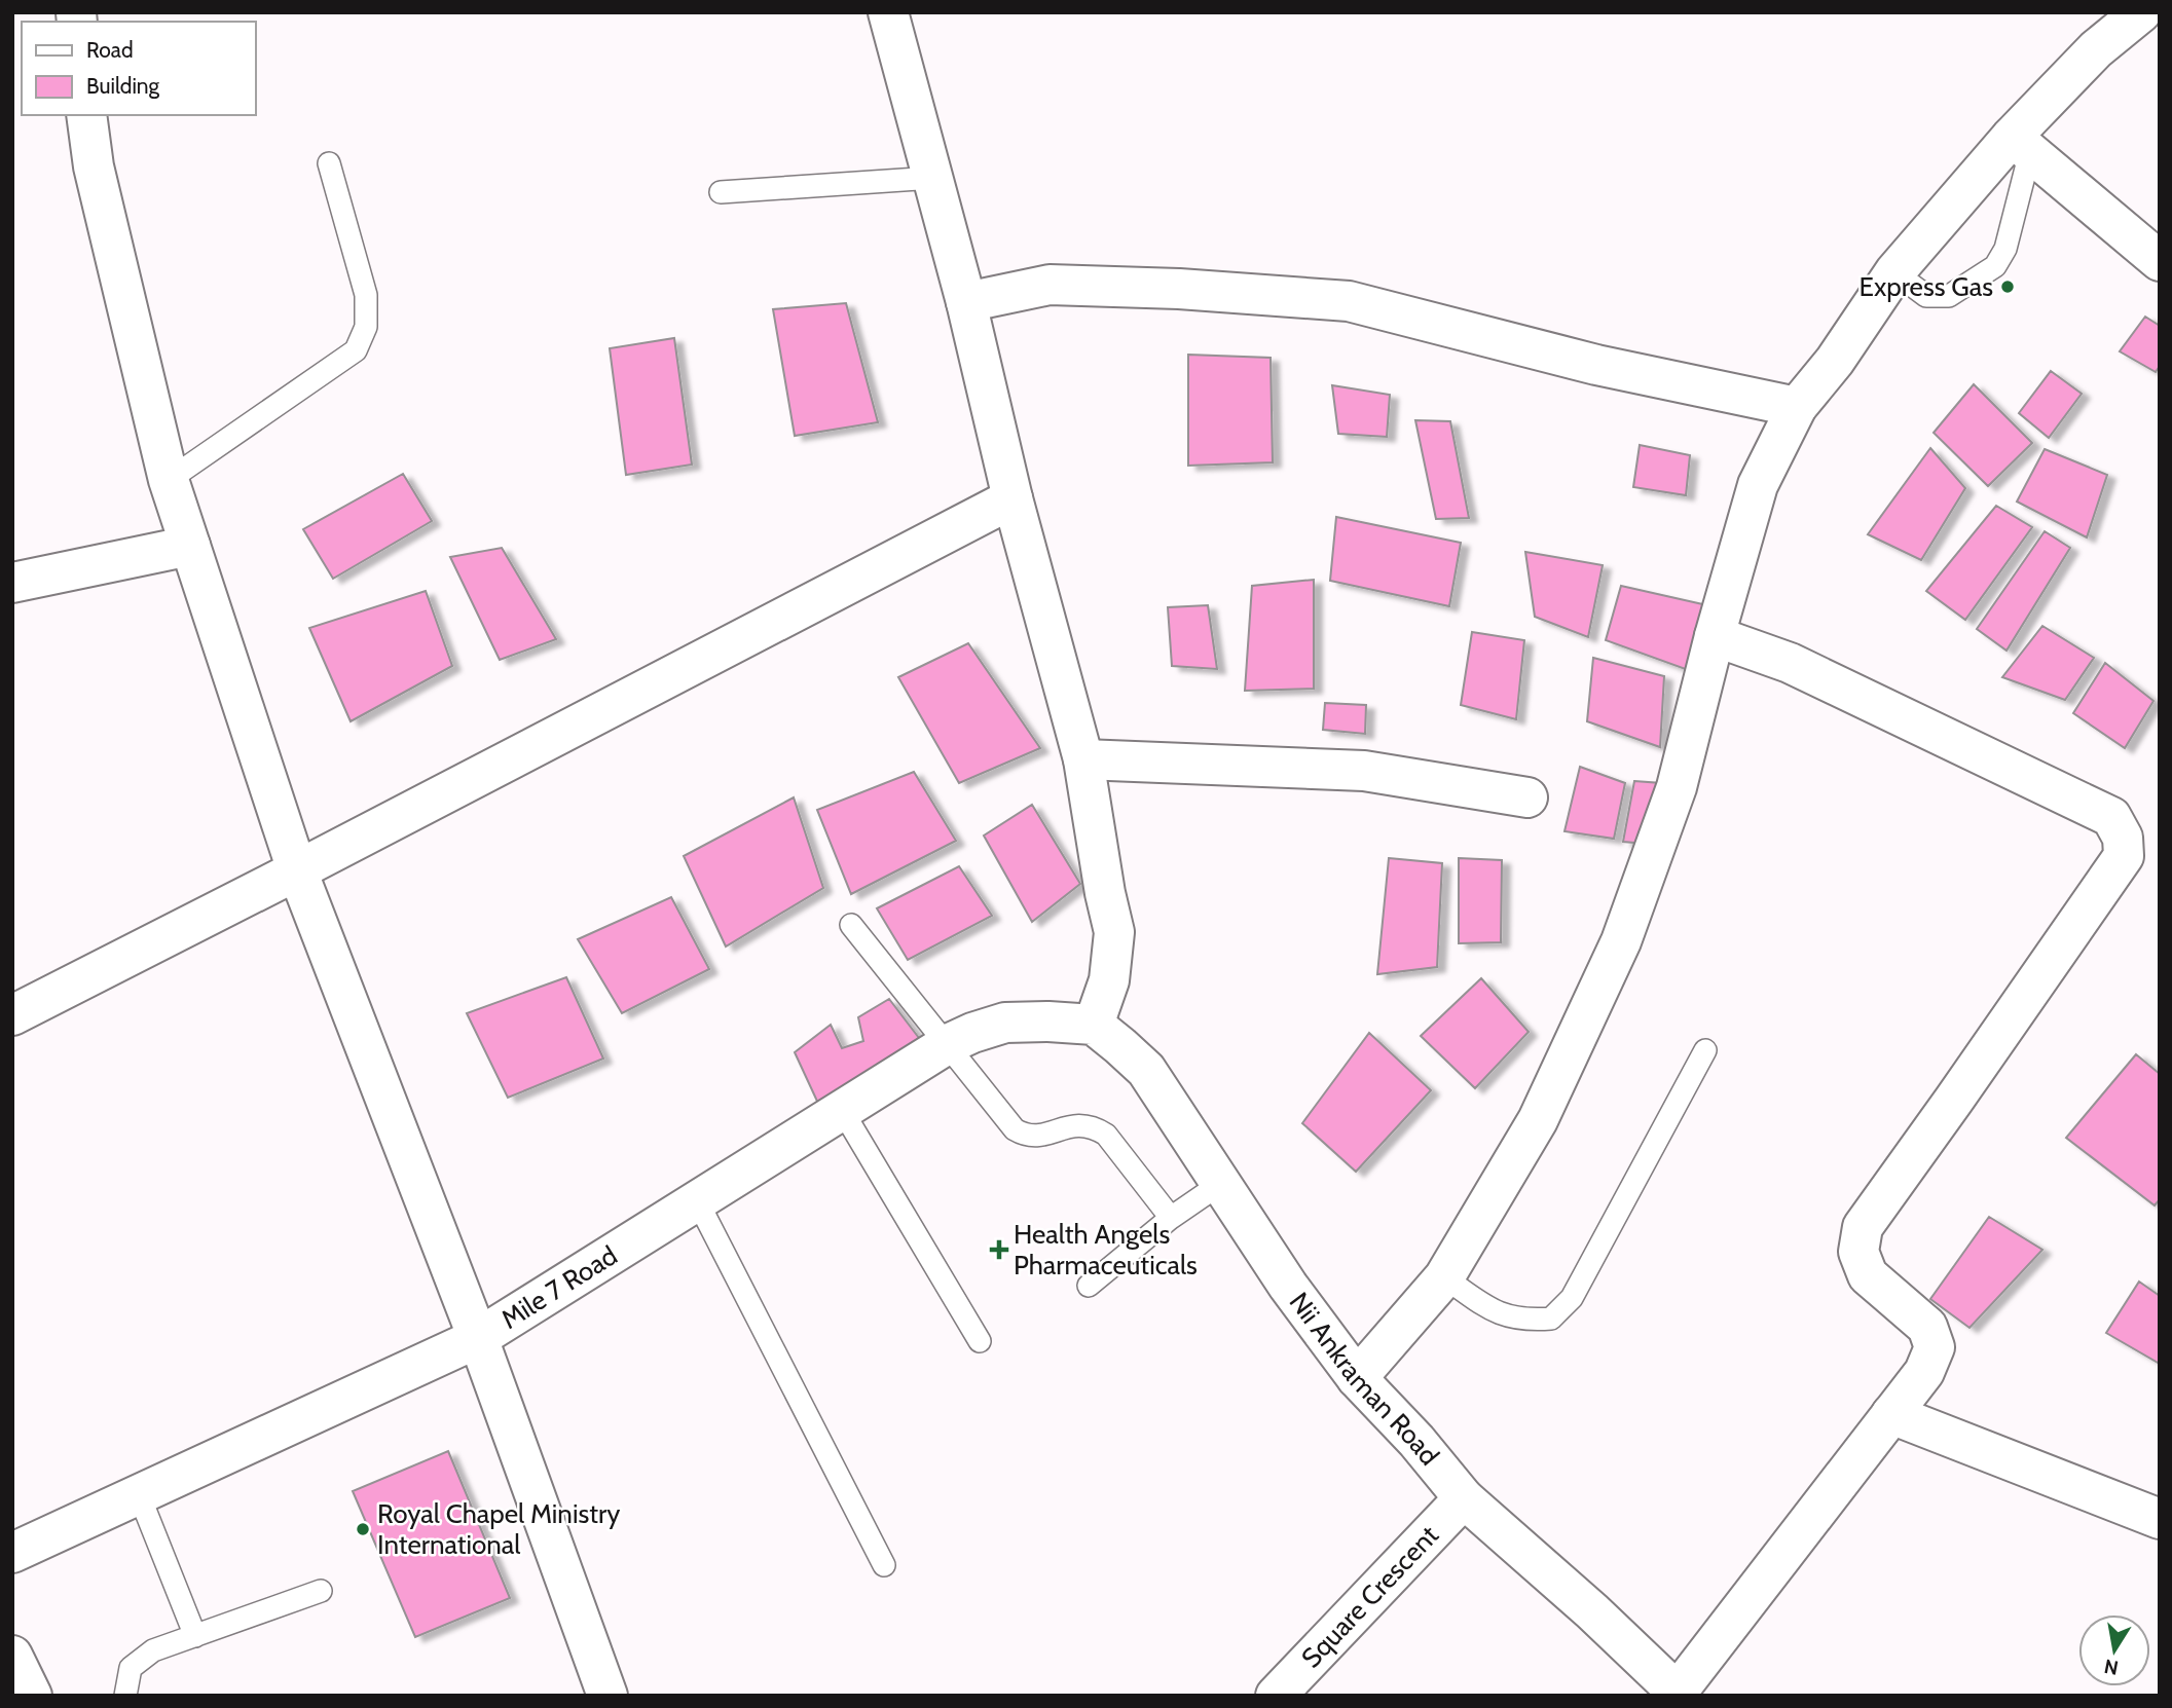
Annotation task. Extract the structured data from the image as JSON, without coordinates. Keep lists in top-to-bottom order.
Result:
{
  "streets": {
    "street": ["Mile 7 Road", "Nii Ankraman Road", "Square Crescent"]
  },
  "crossings": [
    ["Mile 7 Road", "Nii Ankraman Road"],
    ["Nii Ankraman Road", "Square Crescent"]
  ],
  "places": {
    "other": ["Express Gas", "Royal Chapel Ministry International"],
    "health": ["Health Angels Pharmaceuticals"]
  },
  "legend": ["Road", "Building"],
  "north": "bottom"
}
